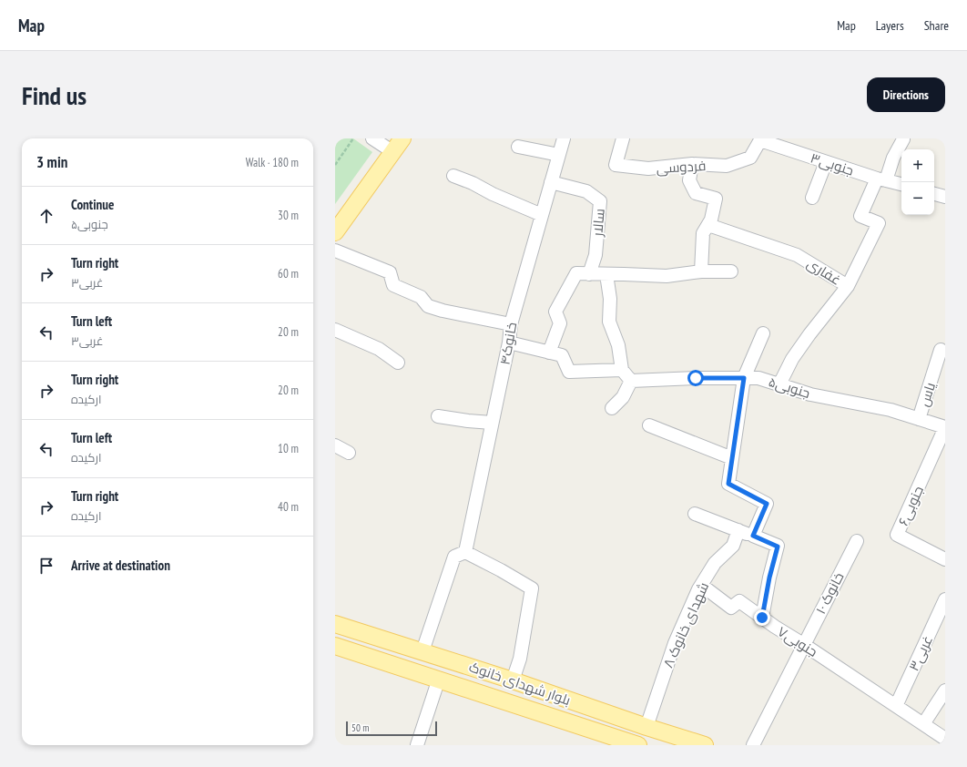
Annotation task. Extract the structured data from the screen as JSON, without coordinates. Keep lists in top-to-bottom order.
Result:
{
  "streets": {
    "main road": ["بلوار شهدای خانوک"],
    "street": [
      "جنوبی۳",
      "فردوسی",
      "سالار",
      "غفاری",
      "خانوک۴",
      "جنوبی۵",
      "یاس",
      "جنوبی۶",
      "خانوک ۱۰",
      "شهدای خانوک ۸",
      "جنوبی۷",
      "غربی۳"
    ]
  },
  "crossings": [
    ["جنوبی۳", "فردوسی"],
    ["سالار", "خانوک۴"],
    ["غفاری", "جنوبی۵"],
    ["جنوبی۵", "یاس"],
    ["جنوبی۵", "جنوبی۶"],
    ["خانوک ۱۰", "جنوبی۷"],
    ["شهدای خانوک ۸", "جنوبی۷"],
    ["شهدای خانوک ۸", "بلوار شهدای خانوک"],
    ["جنوبی۷", "غربی۳"]
  ],
  "scale_bar": "50 m",
  "page": {
    "header": "Map",
    "nav": ["Map", "Layers", "Share"],
    "buttons": "Directions",
    "title": "Find us",
    "heading": ["3 min", "Walk · 180 m"],
    "map_buttons": ["+", "−"],
    "list": [
      ["Continue", "جنوبی۵", "30 m"],
      ["Turn right", "غربی۳", "60 m"],
      ["Turn left", "غربی۳", "20 m"],
      ["Turn right", "ارکیده", "20 m"],
      ["Turn left", "ارکیده", "10 m"],
      ["Turn right", "ارکیده", "40 m"],
      "Arrive at destination"
    ],
    "scale": "50 m"
  }
}
